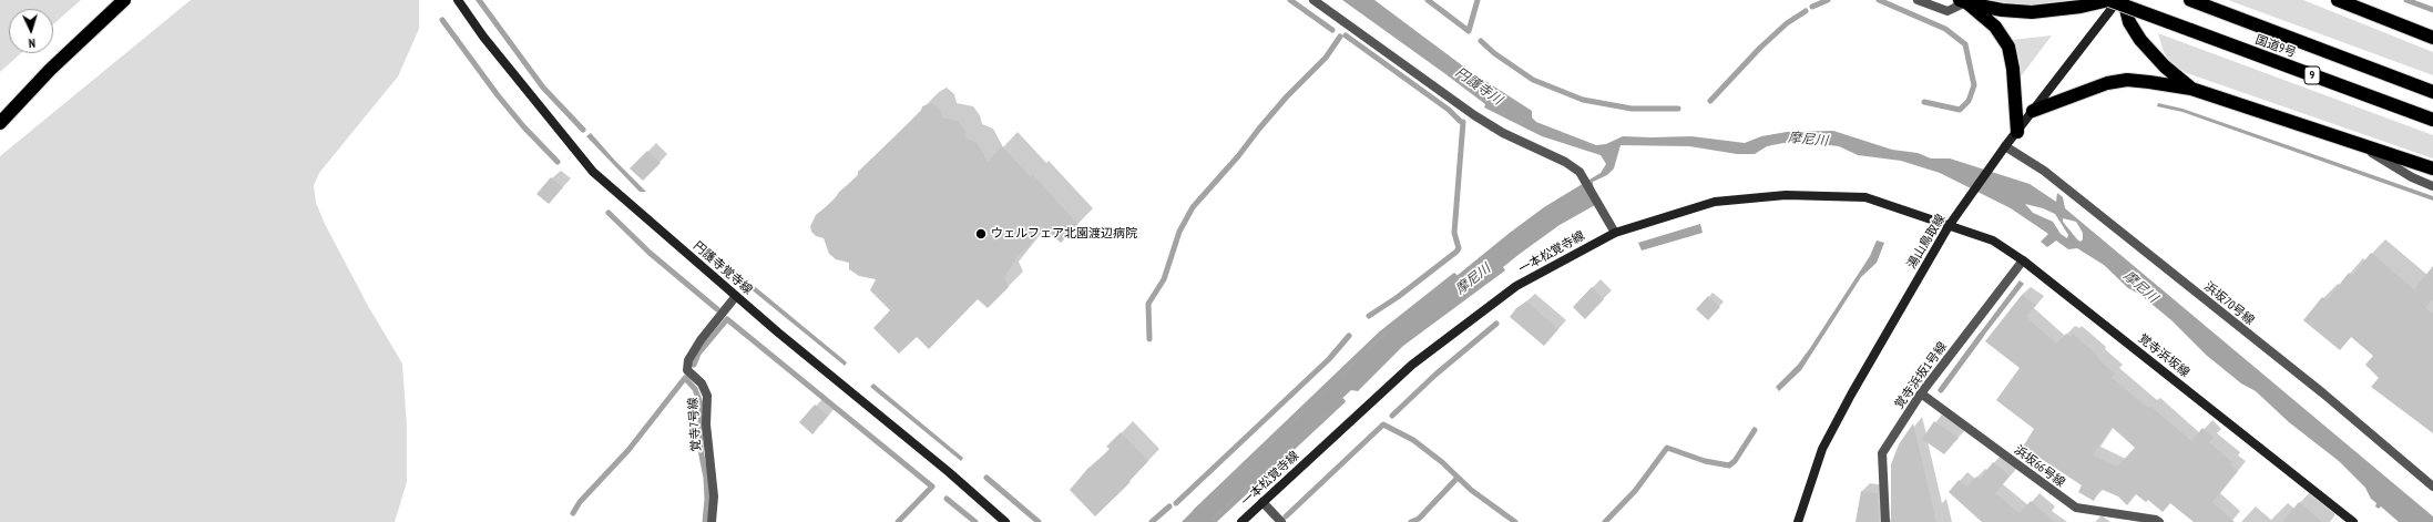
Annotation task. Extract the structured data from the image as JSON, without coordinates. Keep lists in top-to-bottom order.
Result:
{
  "streets": {
    "highway": ["国道9号", "9"],
    "main road": [
      "湯山鳥取線",
      "一本松覚寺線",
      "円護寺覚寺線",
      "覚寺浜坂線"
    ],
    "street": [
      "浜坂70号線",
      "覚寺浜坂1号線",
      "覚寺7号線",
      "浜坂66号線"
    ]
  },
  "crossings": [
    ["湯山鳥取線", "一本松覚寺線"],
    ["湯山鳥取線", "浜坂70号線"],
    ["湯山鳥取線", "覚寺浜坂線"],
    ["一本松覚寺線", "覚寺浜坂線"],
    ["円護寺覚寺線", "覚寺7号線"],
    ["覚寺浜坂線", "覚寺浜坂1号線"],
    ["覚寺浜坂1号線", "浜坂66号線"]
  ],
  "water": ["円護寺川", "摩尼川"],
  "places": ["ウェルフェア北園渡辺病院"],
  "north": "bottom"
}
